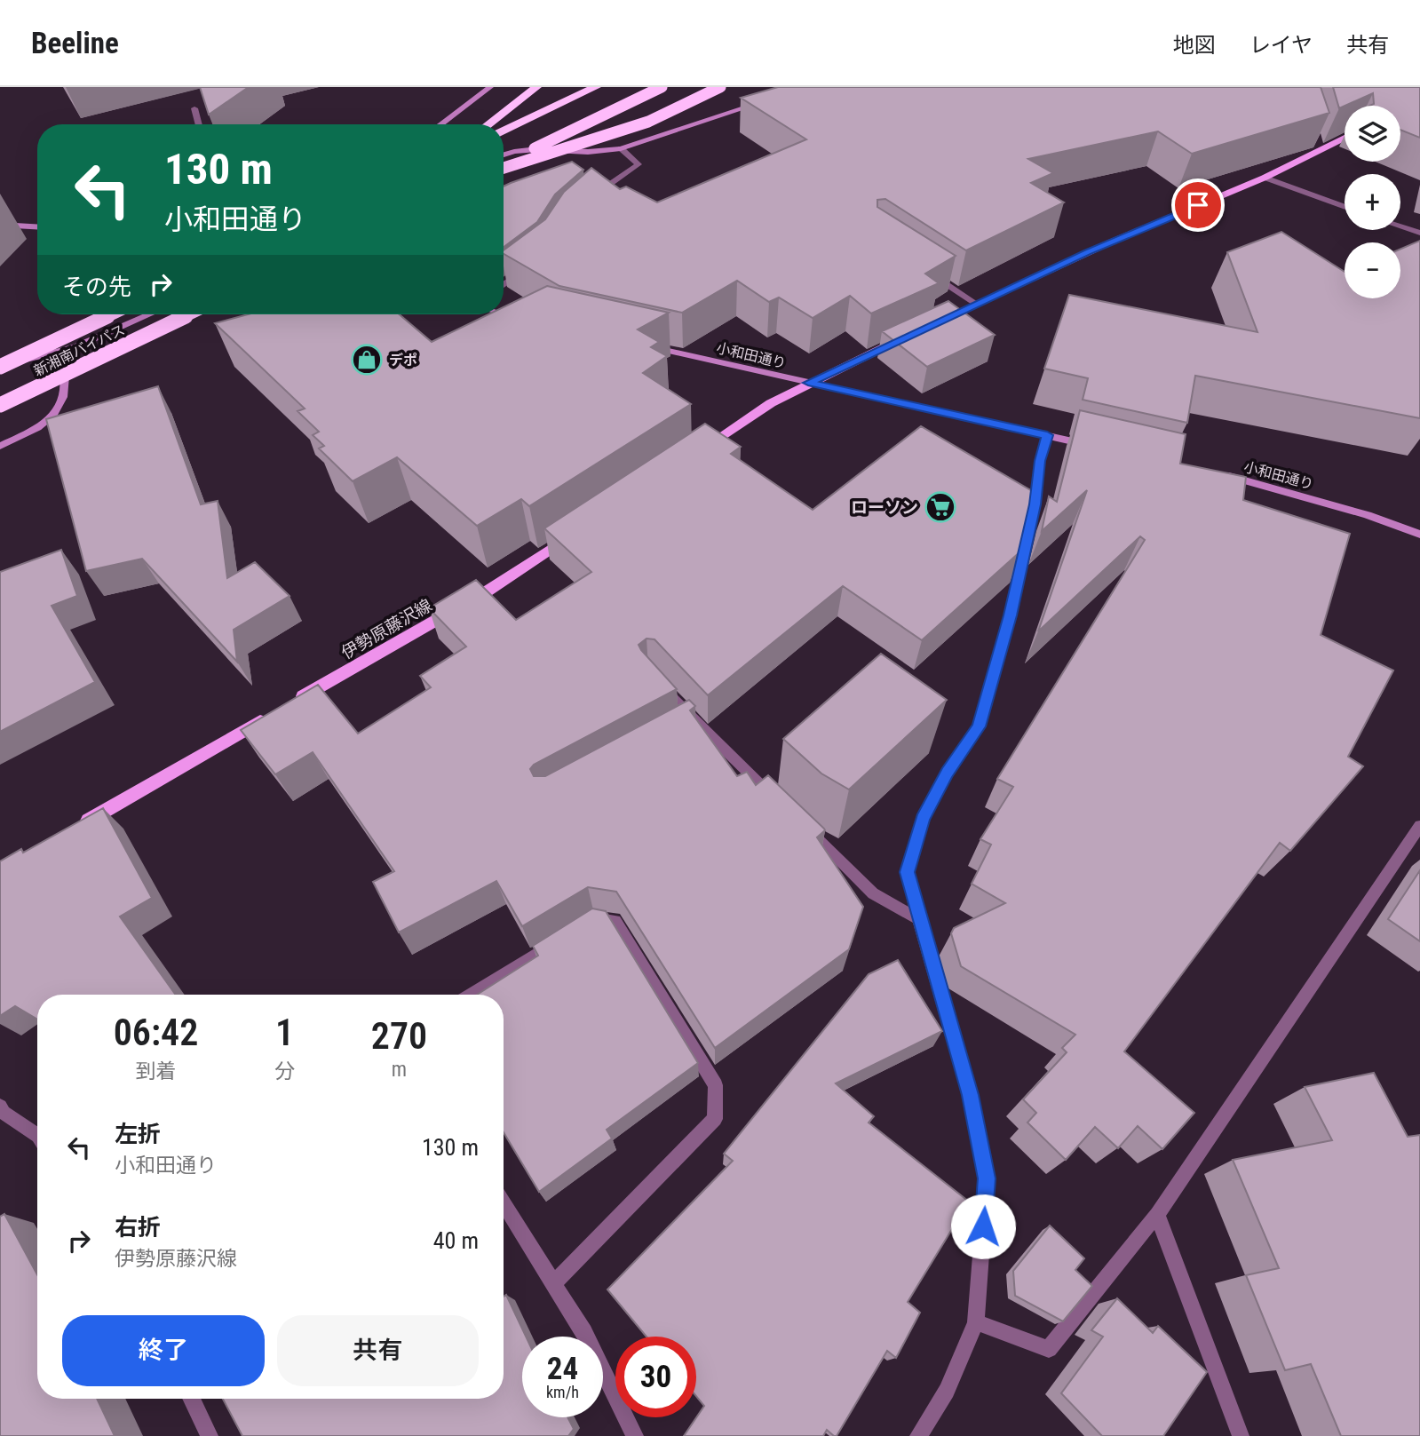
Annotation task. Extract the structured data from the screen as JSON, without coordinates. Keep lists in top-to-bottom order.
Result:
{
  "streets": {
    "highway": ["新湘南バイパス"],
    "main road": ["伊勢原藤沢線"],
    "street": ["小和田通り"]
  },
  "places": {
    "shop": ["デポ"],
    "supermarket": ["ローソン"]
  },
  "page": {
    "header": "Beeline",
    "nav": ["地図", "レイヤ", "共有"],
    "map_buttons": ["+", "−"],
    "turn": ["130 m", "小和田通り"],
    "then": "その先",
    "eta": [
      "06:42",
      "到着",
      "1",
      "分",
      "270",
      "m"
    ],
    "list": [
      {
        "name": "左折",
        "note": "小和田通り",
        "value": "130 m"
      },
      {
        "name": "右折",
        "note": "伊勢原藤沢線",
        "value": "40 m"
      }
    ],
    "buttons": ["終了", "共有"],
    "speed": "24 km/h",
    "limit": "30"
  }
}
